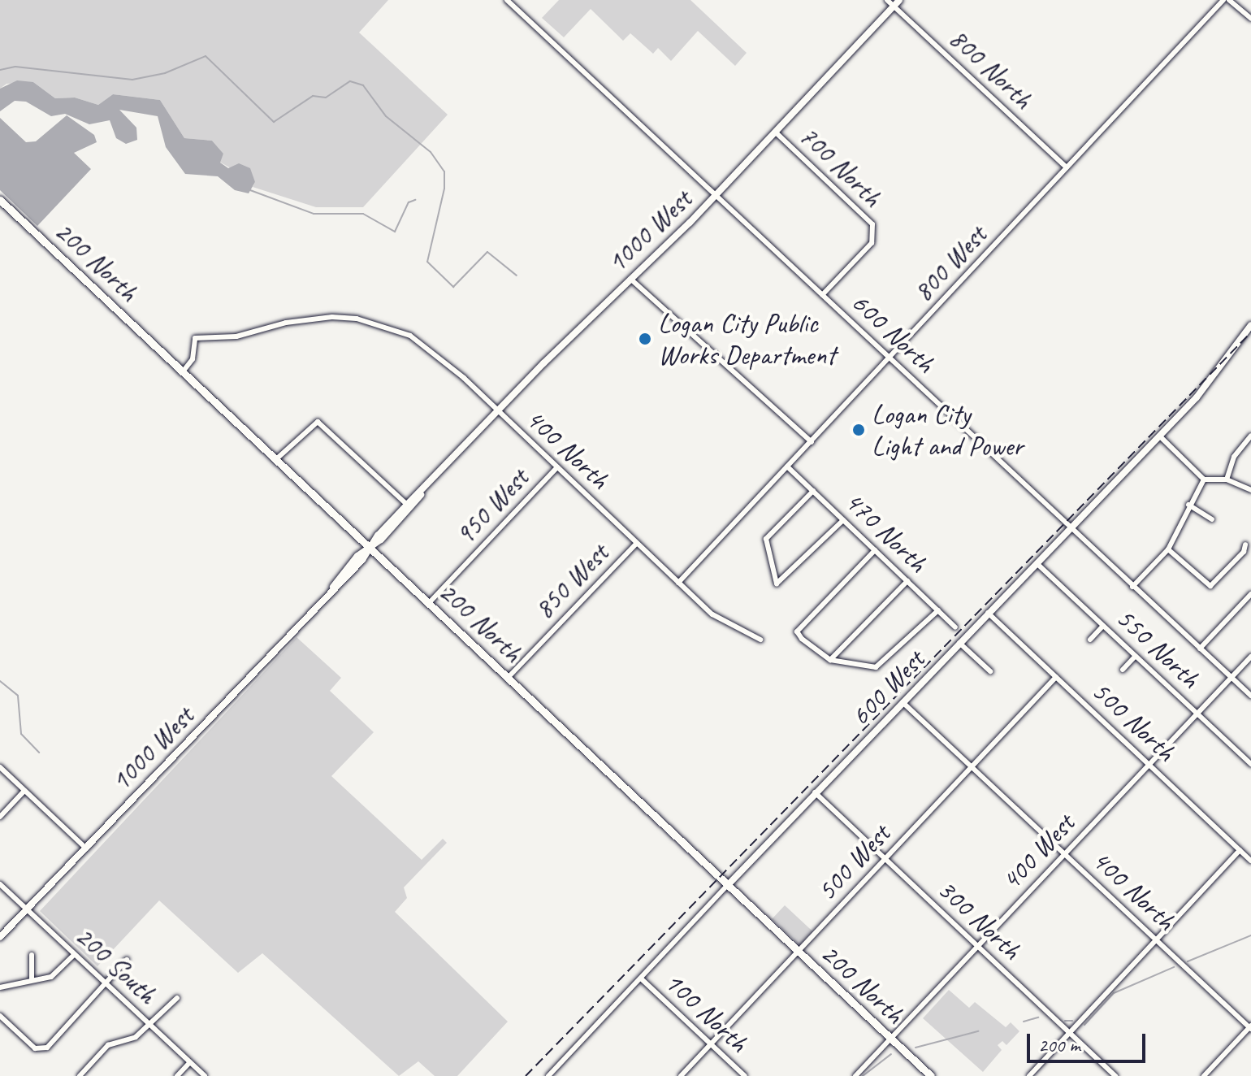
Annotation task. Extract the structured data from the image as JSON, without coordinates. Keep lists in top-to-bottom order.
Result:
{
  "streets": {
    "highway": ["200 North"],
    "main road": ["1000 West", "600 West"],
    "street": [
      "800 North",
      "700 North",
      "800 West",
      "600 North",
      "400 North",
      "950 West",
      "470 North",
      "850 West",
      "550 North",
      "500 North",
      "400 West",
      "500 West",
      "300 North",
      "200 South",
      "100 North"
    ]
  },
  "crossings": [
    ["800 North", "1000 West"],
    ["800 North", "800 West"],
    ["700 North", "1000 West"],
    ["700 North", "600 North"],
    ["1000 West", "200 North"],
    ["1000 West", "600 North"],
    ["1000 West", "400 North"],
    ["1000 West", "200 South"],
    ["200 North", "400 North"],
    ["200 North", "950 West"],
    ["200 North", "850 West"],
    ["200 North", "600 West"],
    ["200 North", "400 West"],
    ["200 North", "500 West"],
    ["800 West", "600 North"],
    ["800 West", "400 North"],
    ["800 West", "470 North"],
    ["600 North", "600 West"],
    ["600 North", "400 West"],
    ["400 North", "950 West"],
    ["400 North", "850 West"],
    ["400 North", "600 West"],
    ["400 North", "400 West"],
    ["400 North", "500 West"],
    ["550 North", "600 West"],
    ["550 North", "400 West"],
    ["600 West", "500 North"],
    ["600 West", "300 North"],
    ["600 West", "100 North"],
    ["500 North", "400 West"],
    ["500 North", "500 West"],
    ["400 West", "300 North"],
    ["500 West", "300 North"],
    ["500 West", "100 North"]
  ],
  "places": ["Logan City Public Works Department", "Logan City Light and Power"],
  "scale_bar": "200 m"
}
